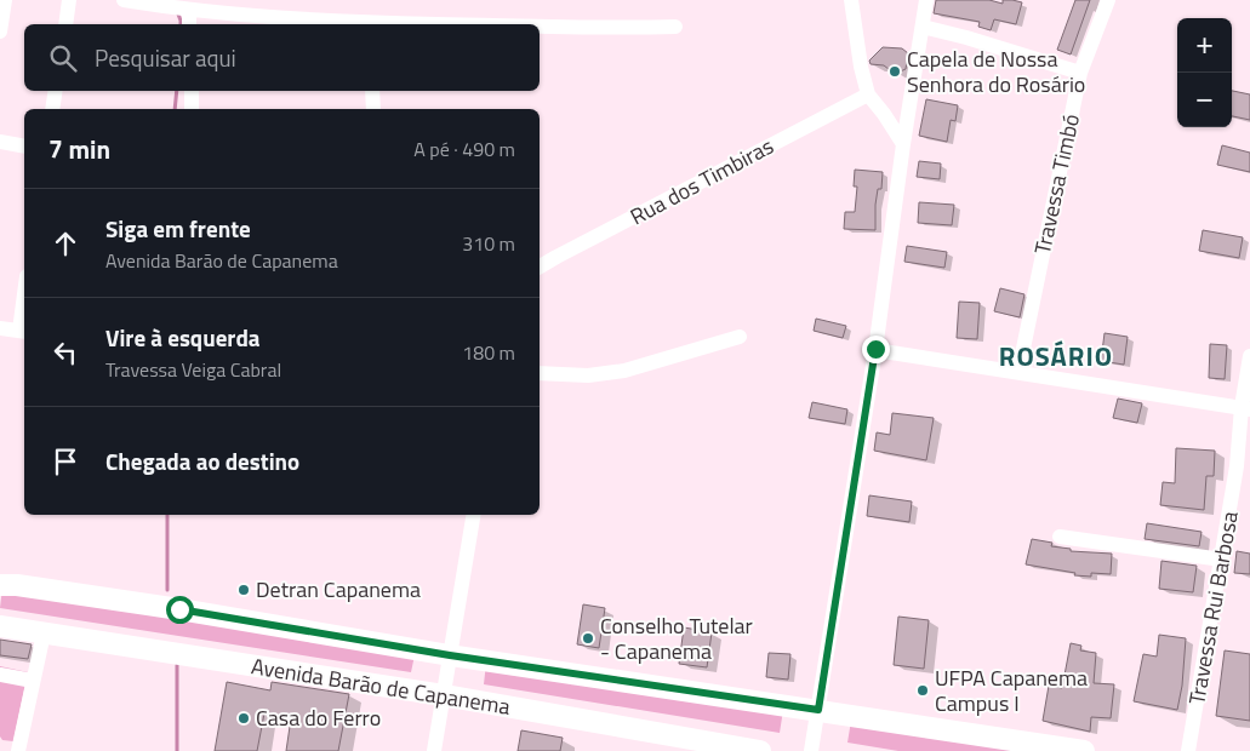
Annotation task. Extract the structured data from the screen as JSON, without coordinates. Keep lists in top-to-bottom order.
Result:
{
  "streets": {
    "street": [
      "Rua dos Timbiras",
      "Travessa Timbó",
      "Travessa Rui Barbosa",
      "Avenida Barão de Capanema"
    ]
  },
  "districts": ["ROSÁRIO"],
  "places": [
    "Capela de Nossa Senhora do Rosário",
    "Detran Capanema",
    "Conselho Tutelar - Capanema",
    "UFPA Capanema Campus I",
    "Casa do Ferro"
  ],
  "page": {
    "map_buttons": ["+", "−"],
    "search": "Pesquisar aqui",
    "heading": ["7 min", "A pé · 490 m"],
    "list": [
      ["Siga em frente", "Avenida Barão de Capanema", "310 m"],
      ["Vire à esquerda", "Travessa Veiga Cabral", "180 m"],
      "Chegada ao destino"
    ]
  }
}
